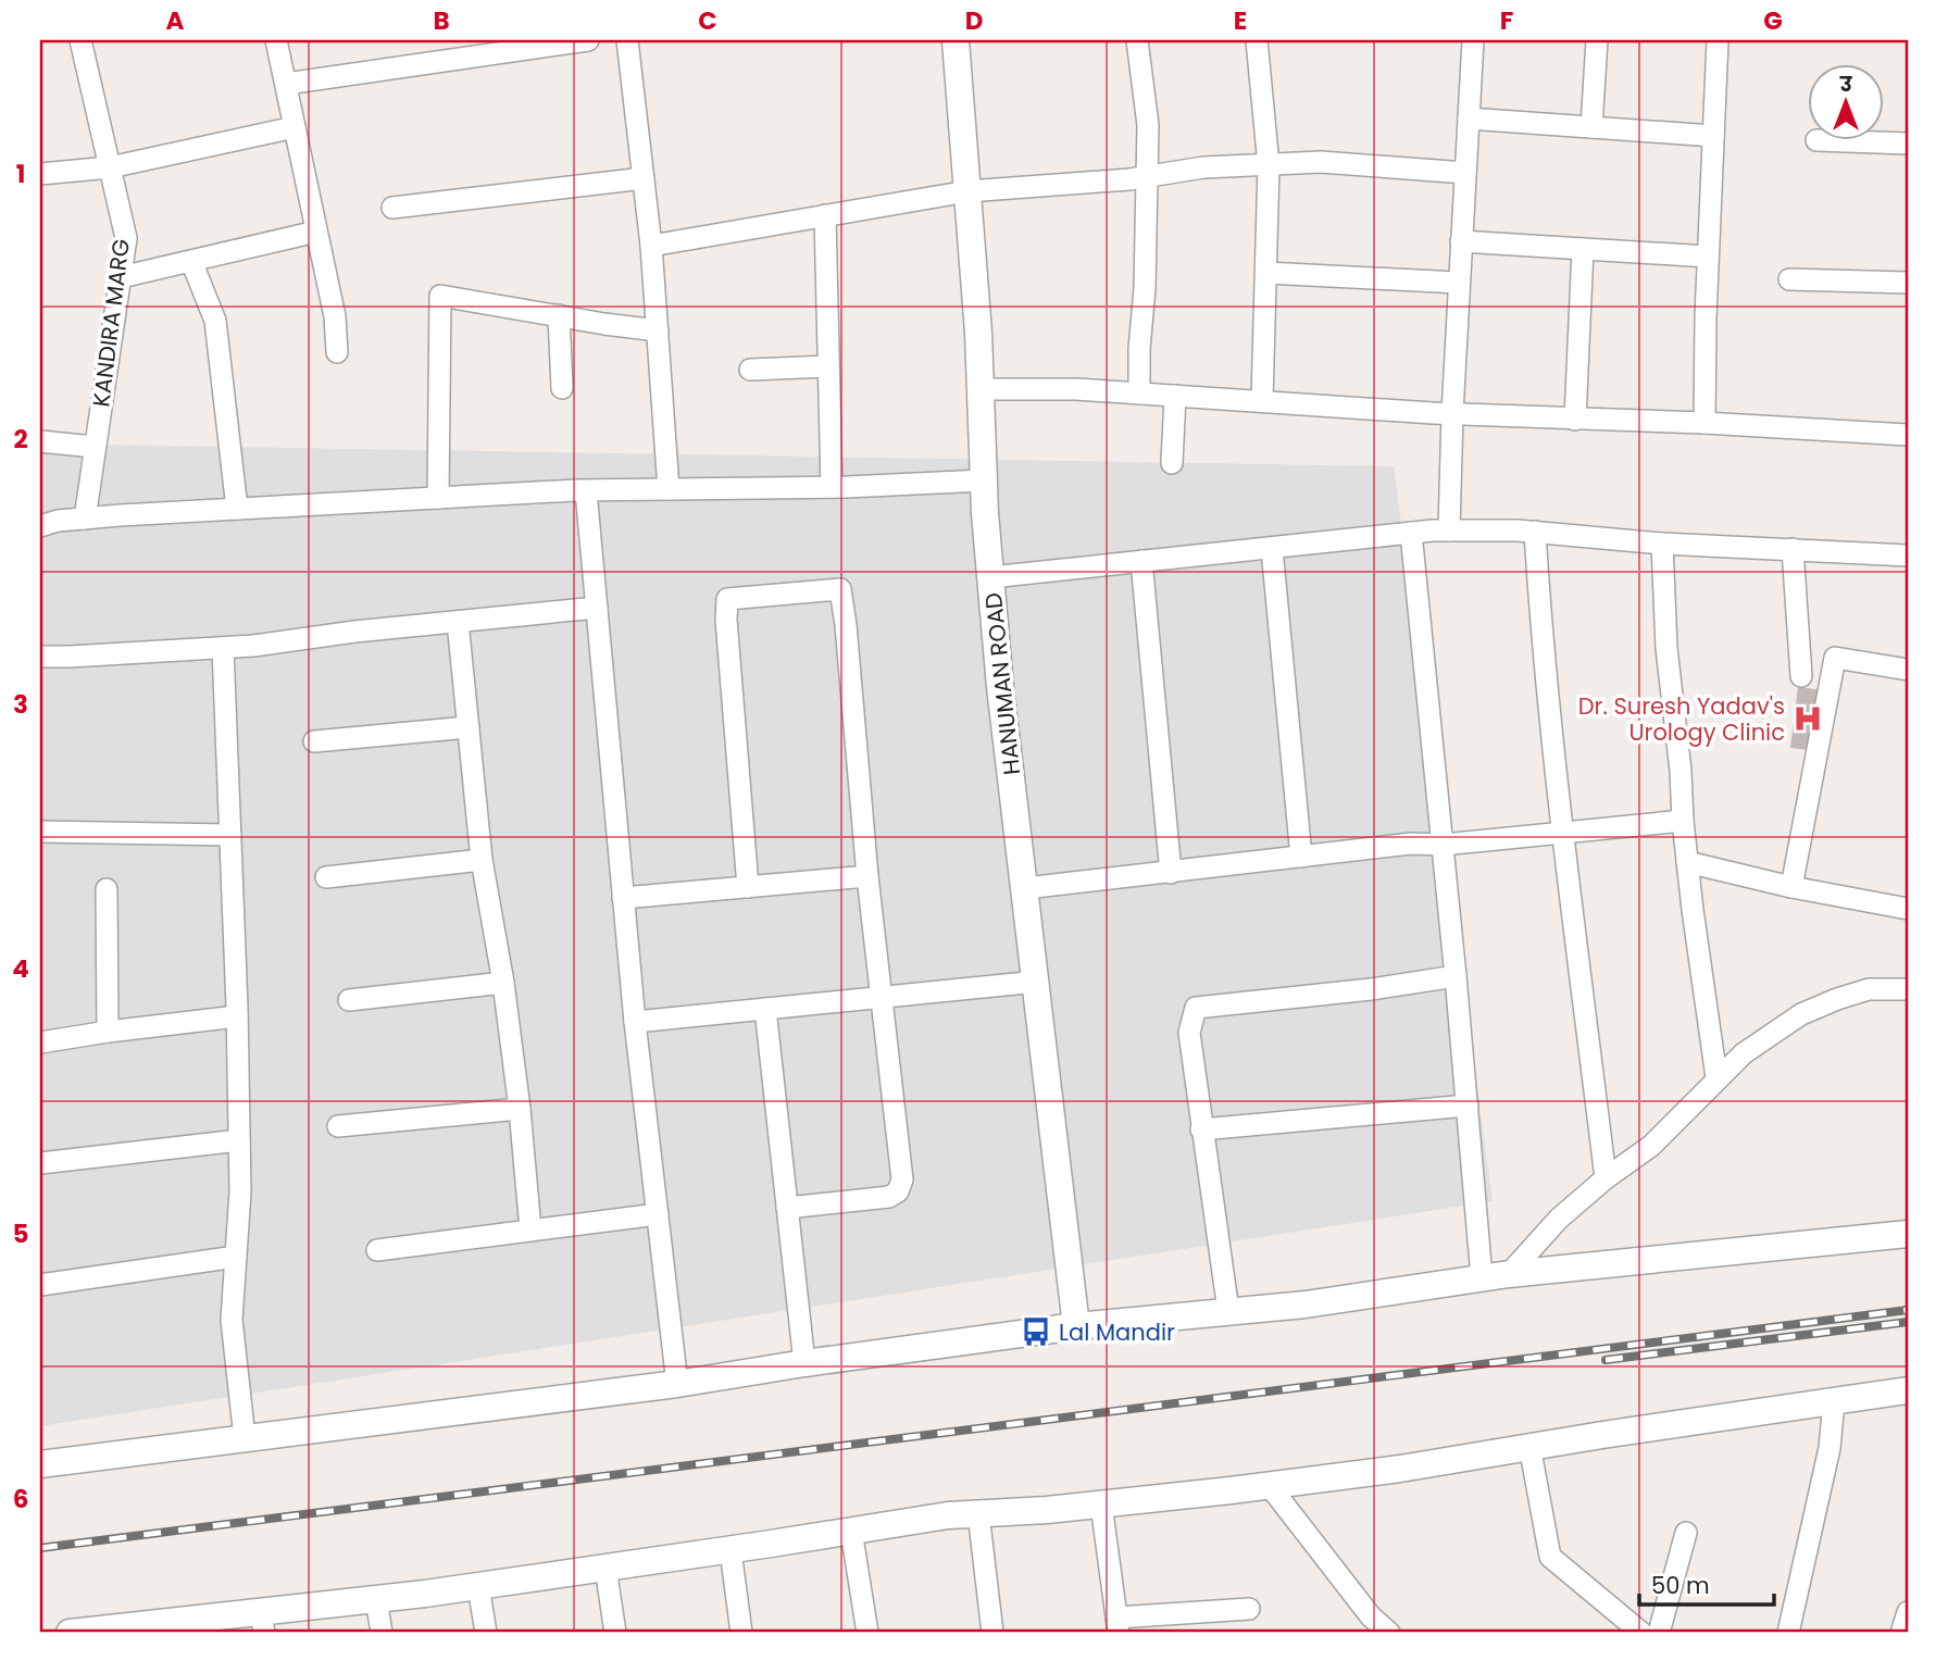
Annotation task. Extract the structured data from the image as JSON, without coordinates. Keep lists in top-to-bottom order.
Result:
{
  "streets": {
    "street": ["KANDIRA MARG", "HANUMAN ROAD"]
  },
  "places": {
    "hospital": ["Dr. Suresh Yadav's Urology Clinic"],
    "bus stop": ["Lal Mandir"]
  },
  "scale_bar": "50 m",
  "north": "top",
  "grid": {
    "columns": [
      "A",
      "B",
      "C",
      "D",
      "E",
      "F",
      "G"
    ],
    "rows": [
      "1",
      "2",
      "3",
      "4",
      "5",
      "6"
    ]
  }
}
